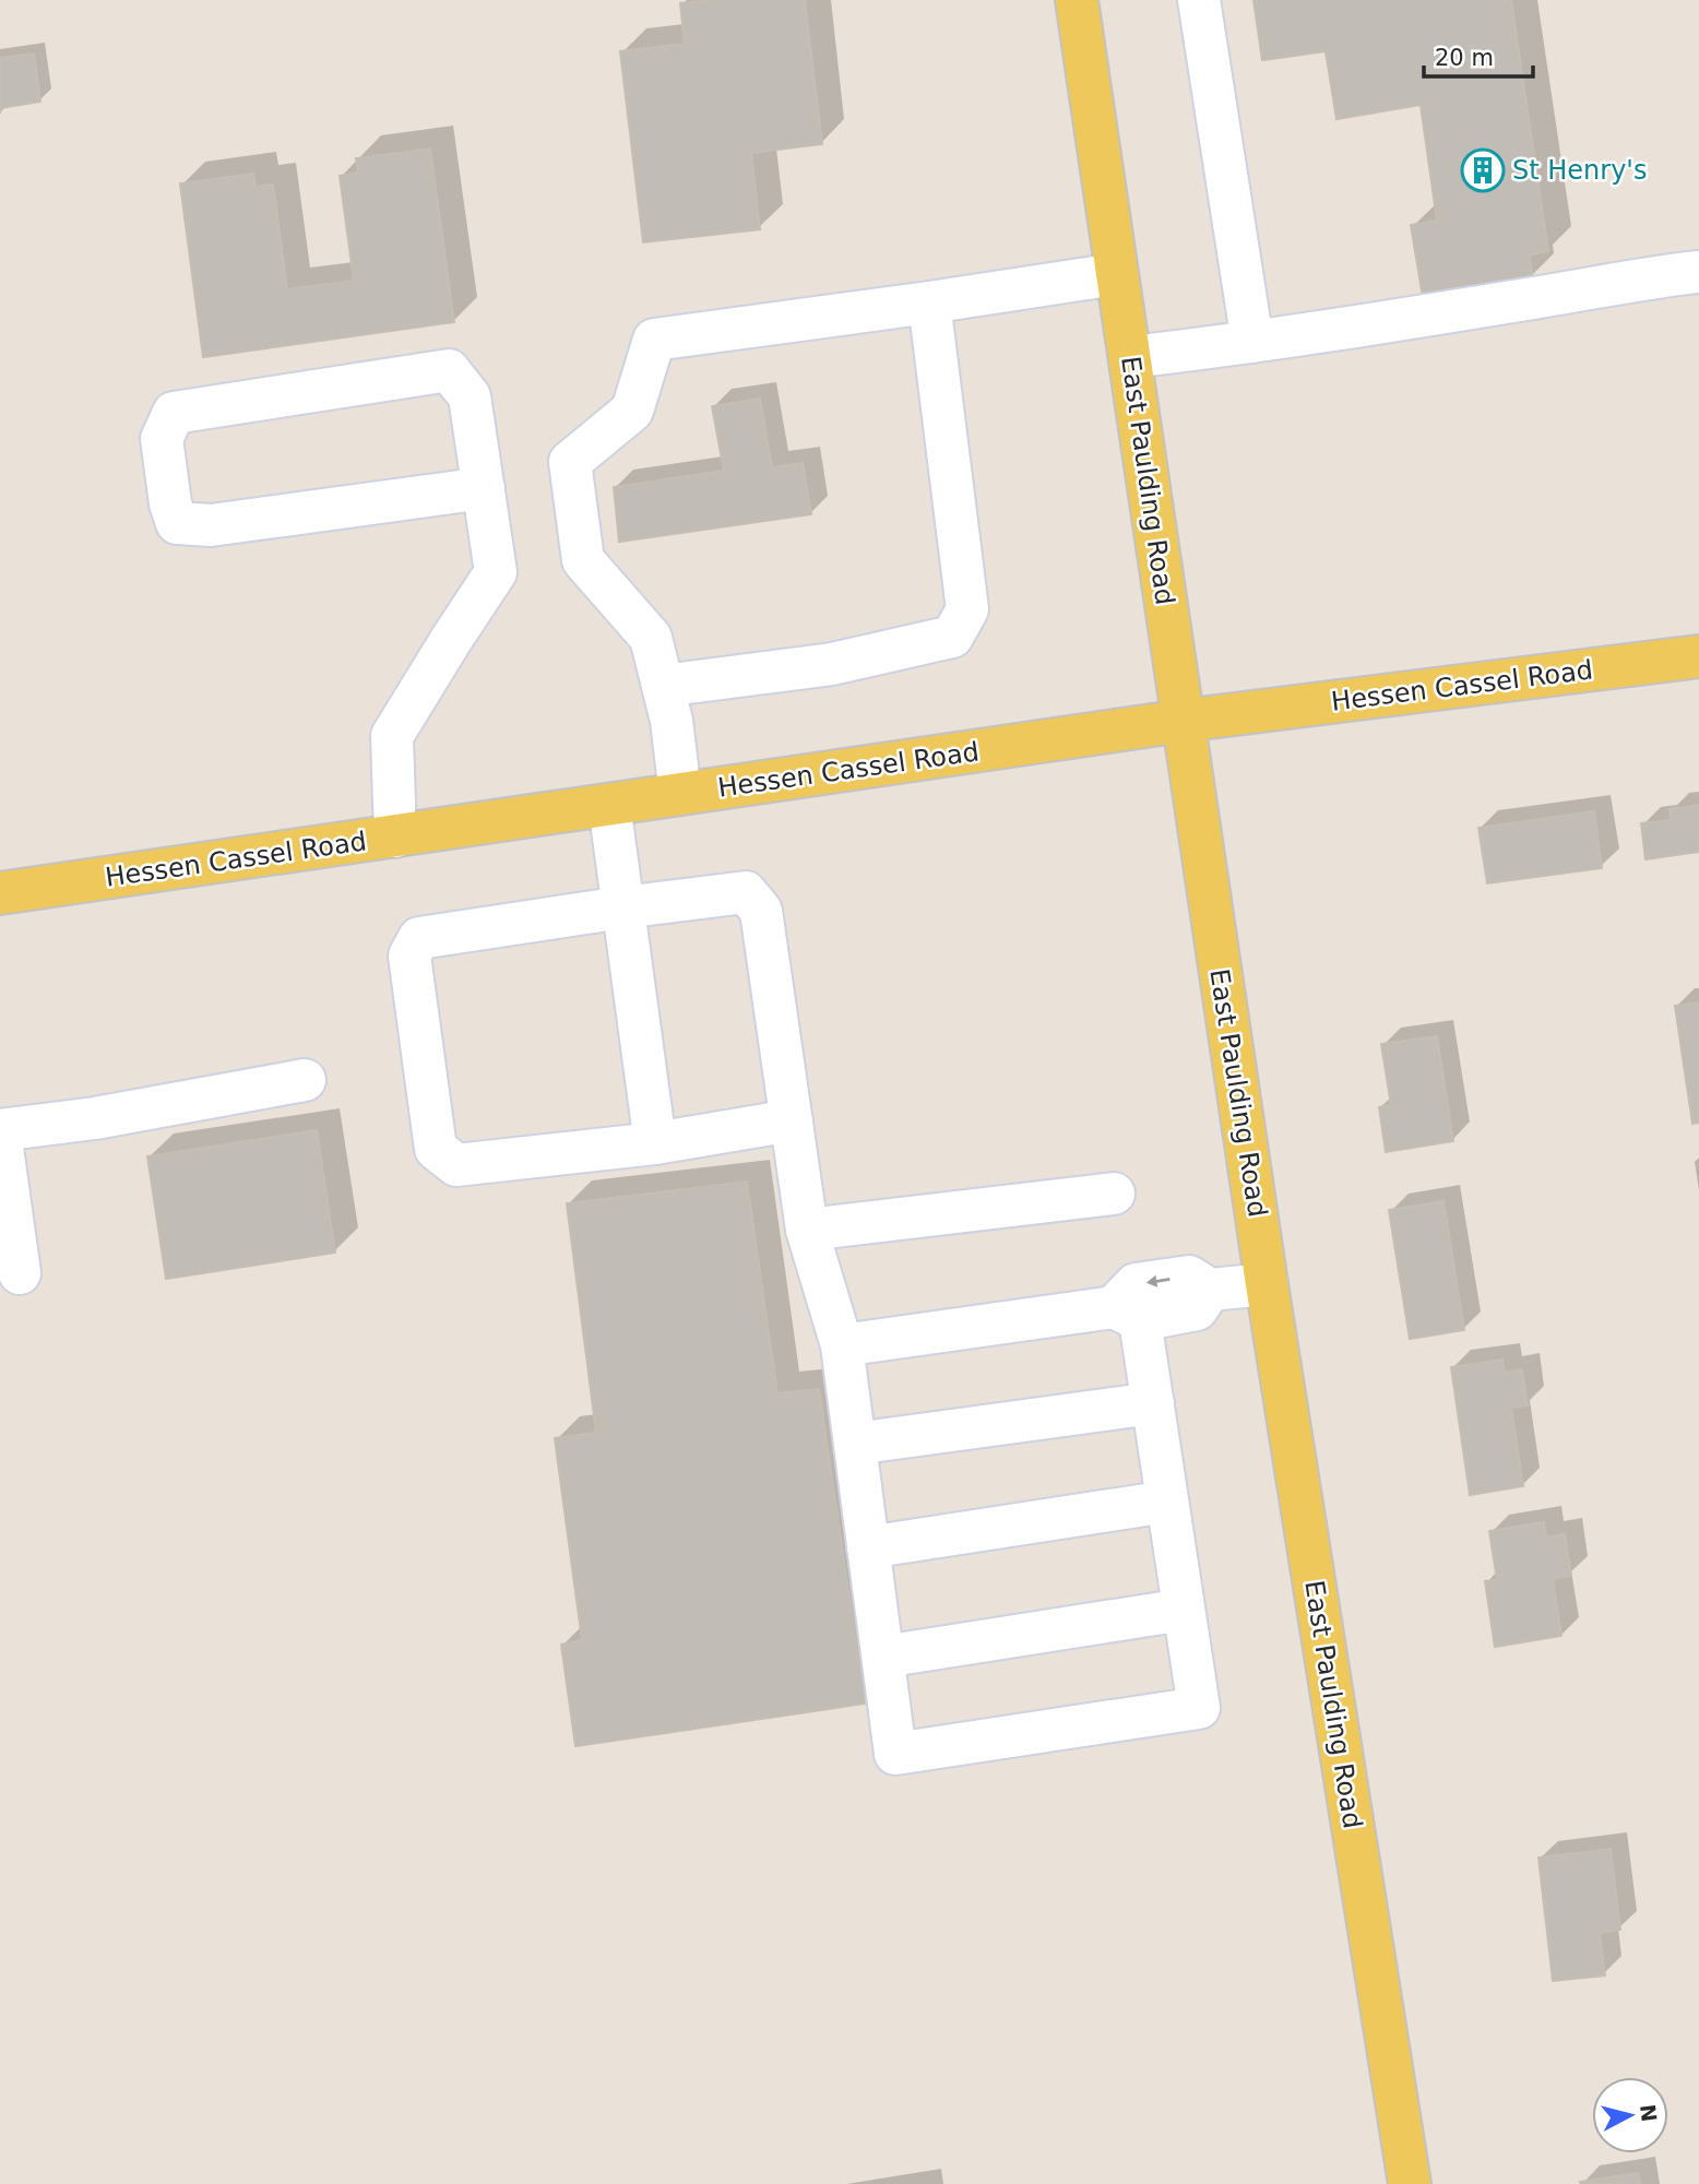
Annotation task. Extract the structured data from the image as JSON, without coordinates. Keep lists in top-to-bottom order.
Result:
{
  "streets": {
    "main road": ["East Paulding Road", "Hessen Cassel Road"]
  },
  "crossings": [
    ["East Paulding Road", "Hessen Cassel Road"]
  ],
  "places": {
    "building": ["St Henry's"]
  },
  "scale_bar": "20 m",
  "north": "right"
}
